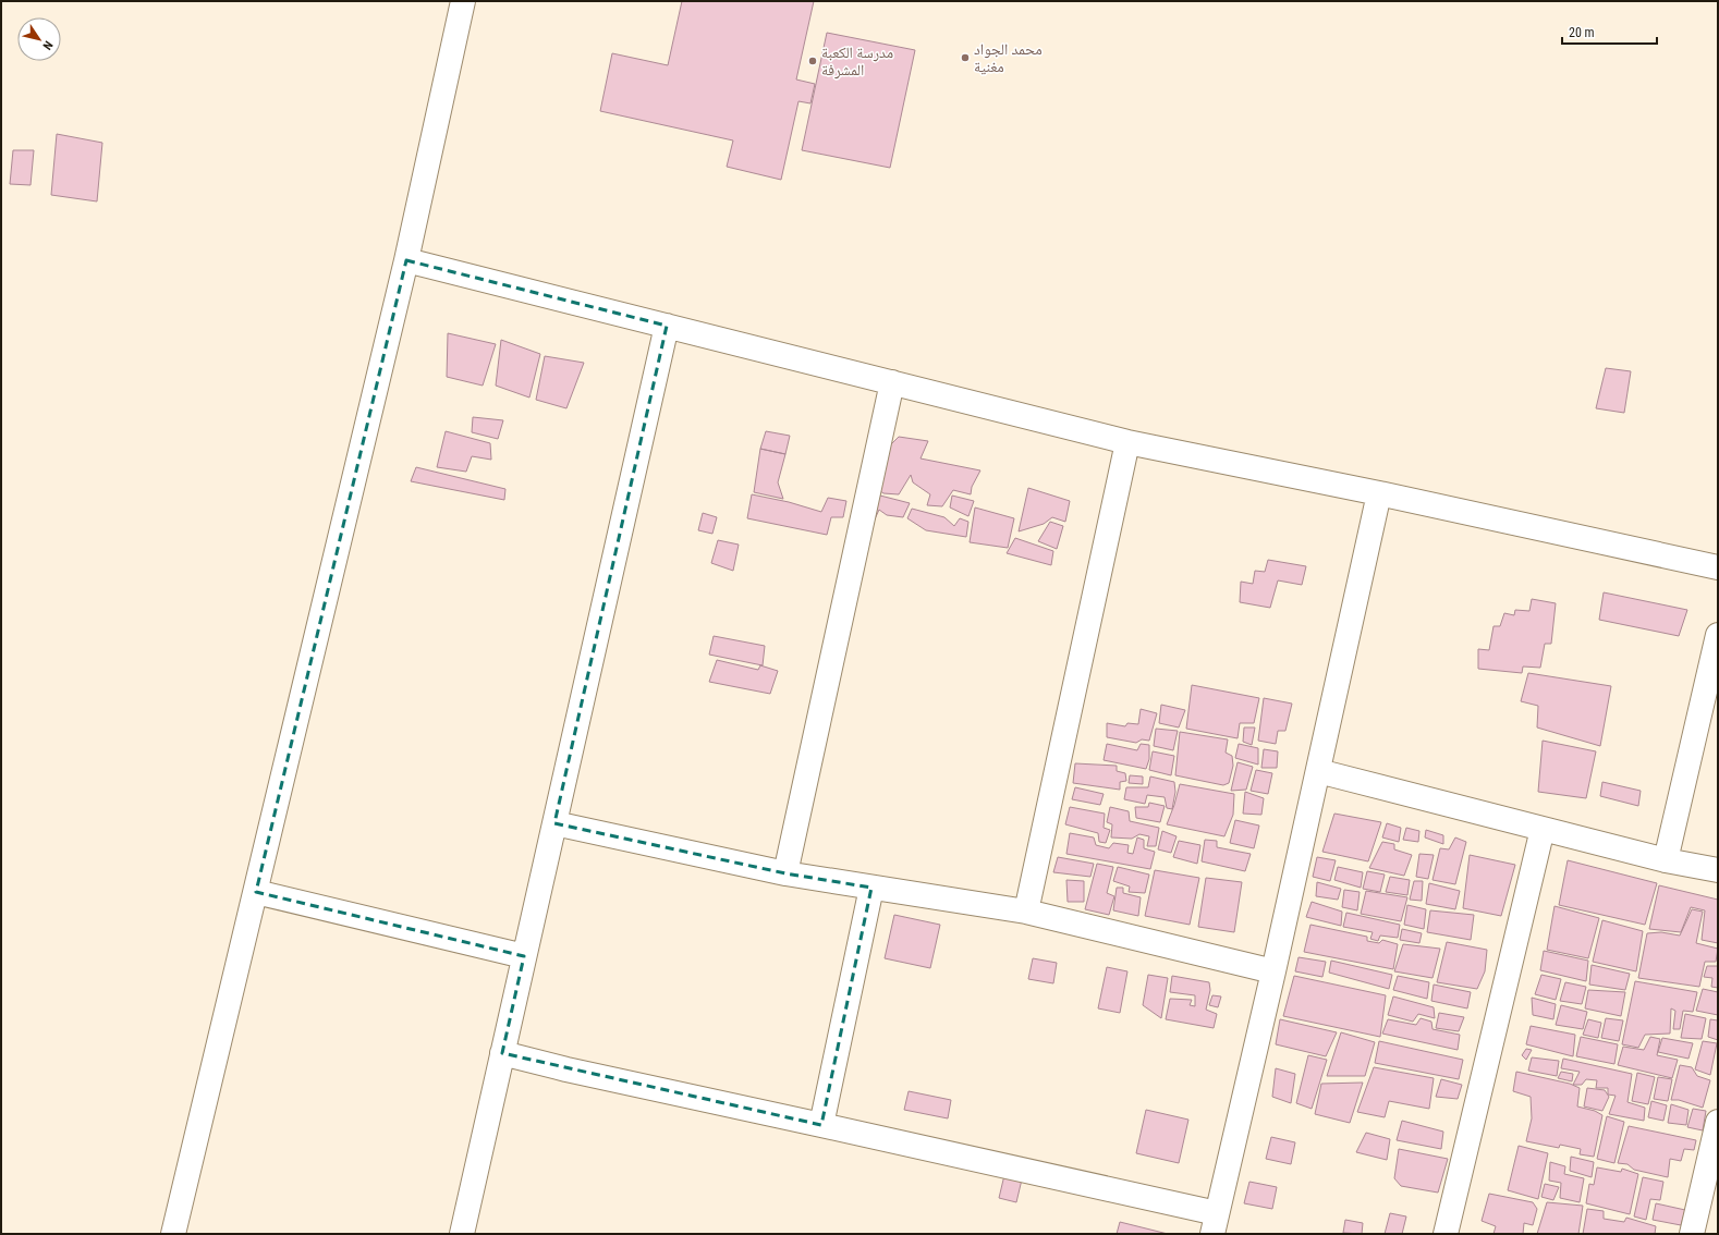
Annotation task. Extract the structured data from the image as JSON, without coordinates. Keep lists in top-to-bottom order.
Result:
{
  "places": ["محمد الجواد مغنية", "مدرسة الكعبة المشرفة"],
  "scale_bar": "20 m",
  "north": "bottom right"
}
